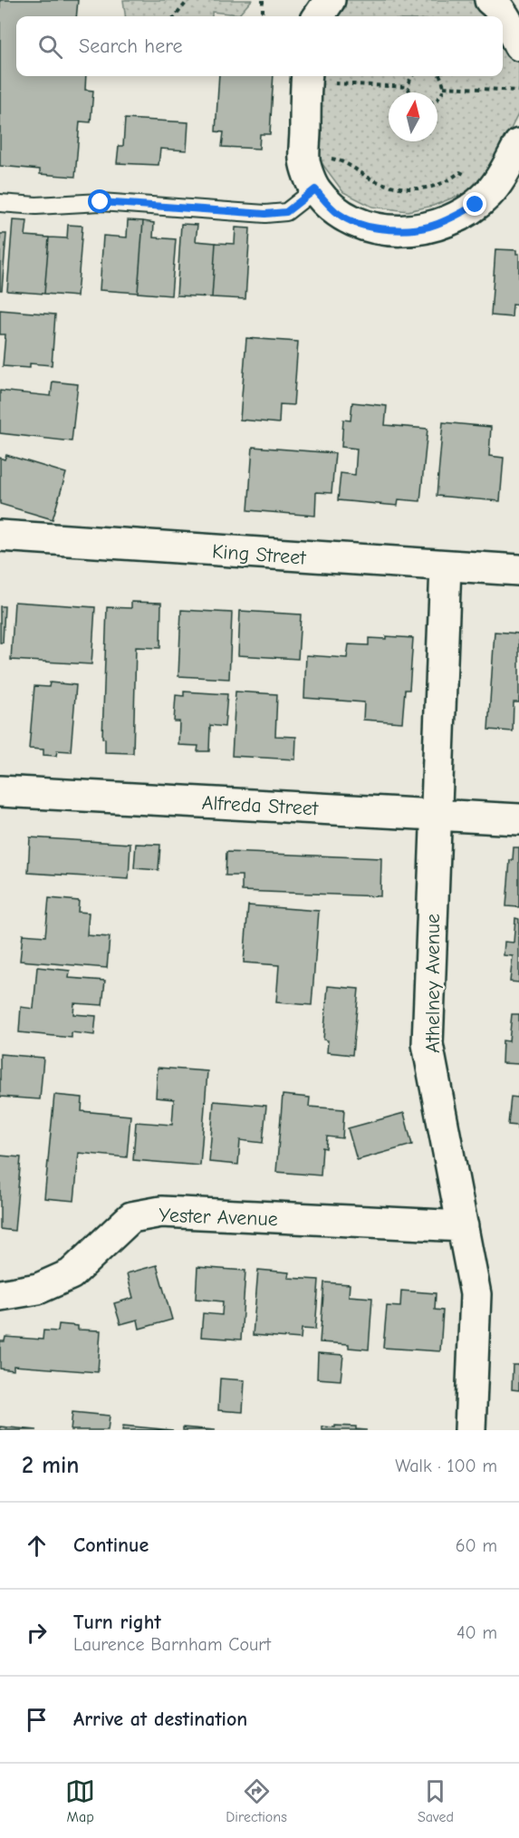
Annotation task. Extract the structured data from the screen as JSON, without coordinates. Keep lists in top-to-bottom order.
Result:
{
  "streets": {
    "street": [
      "King Street",
      "Alfreda Street",
      "Athelney Avenue",
      "Yester Avenue"
    ]
  },
  "crossings": [
    ["King Street", "Athelney Avenue"],
    ["Alfreda Street", "Athelney Avenue"],
    ["Athelney Avenue", "Yester Avenue"]
  ],
  "north": "top",
  "page": {
    "search": "Search here",
    "heading": ["2 min", "Walk · 100 m"],
    "list": [
      ["Continue", "60 m"],
      ["Turn right", "Laurence Barnham Court", "40 m"],
      "Arrive at destination"
    ],
    "nav": ["Map", "Directions", "Saved"]
  }
}
